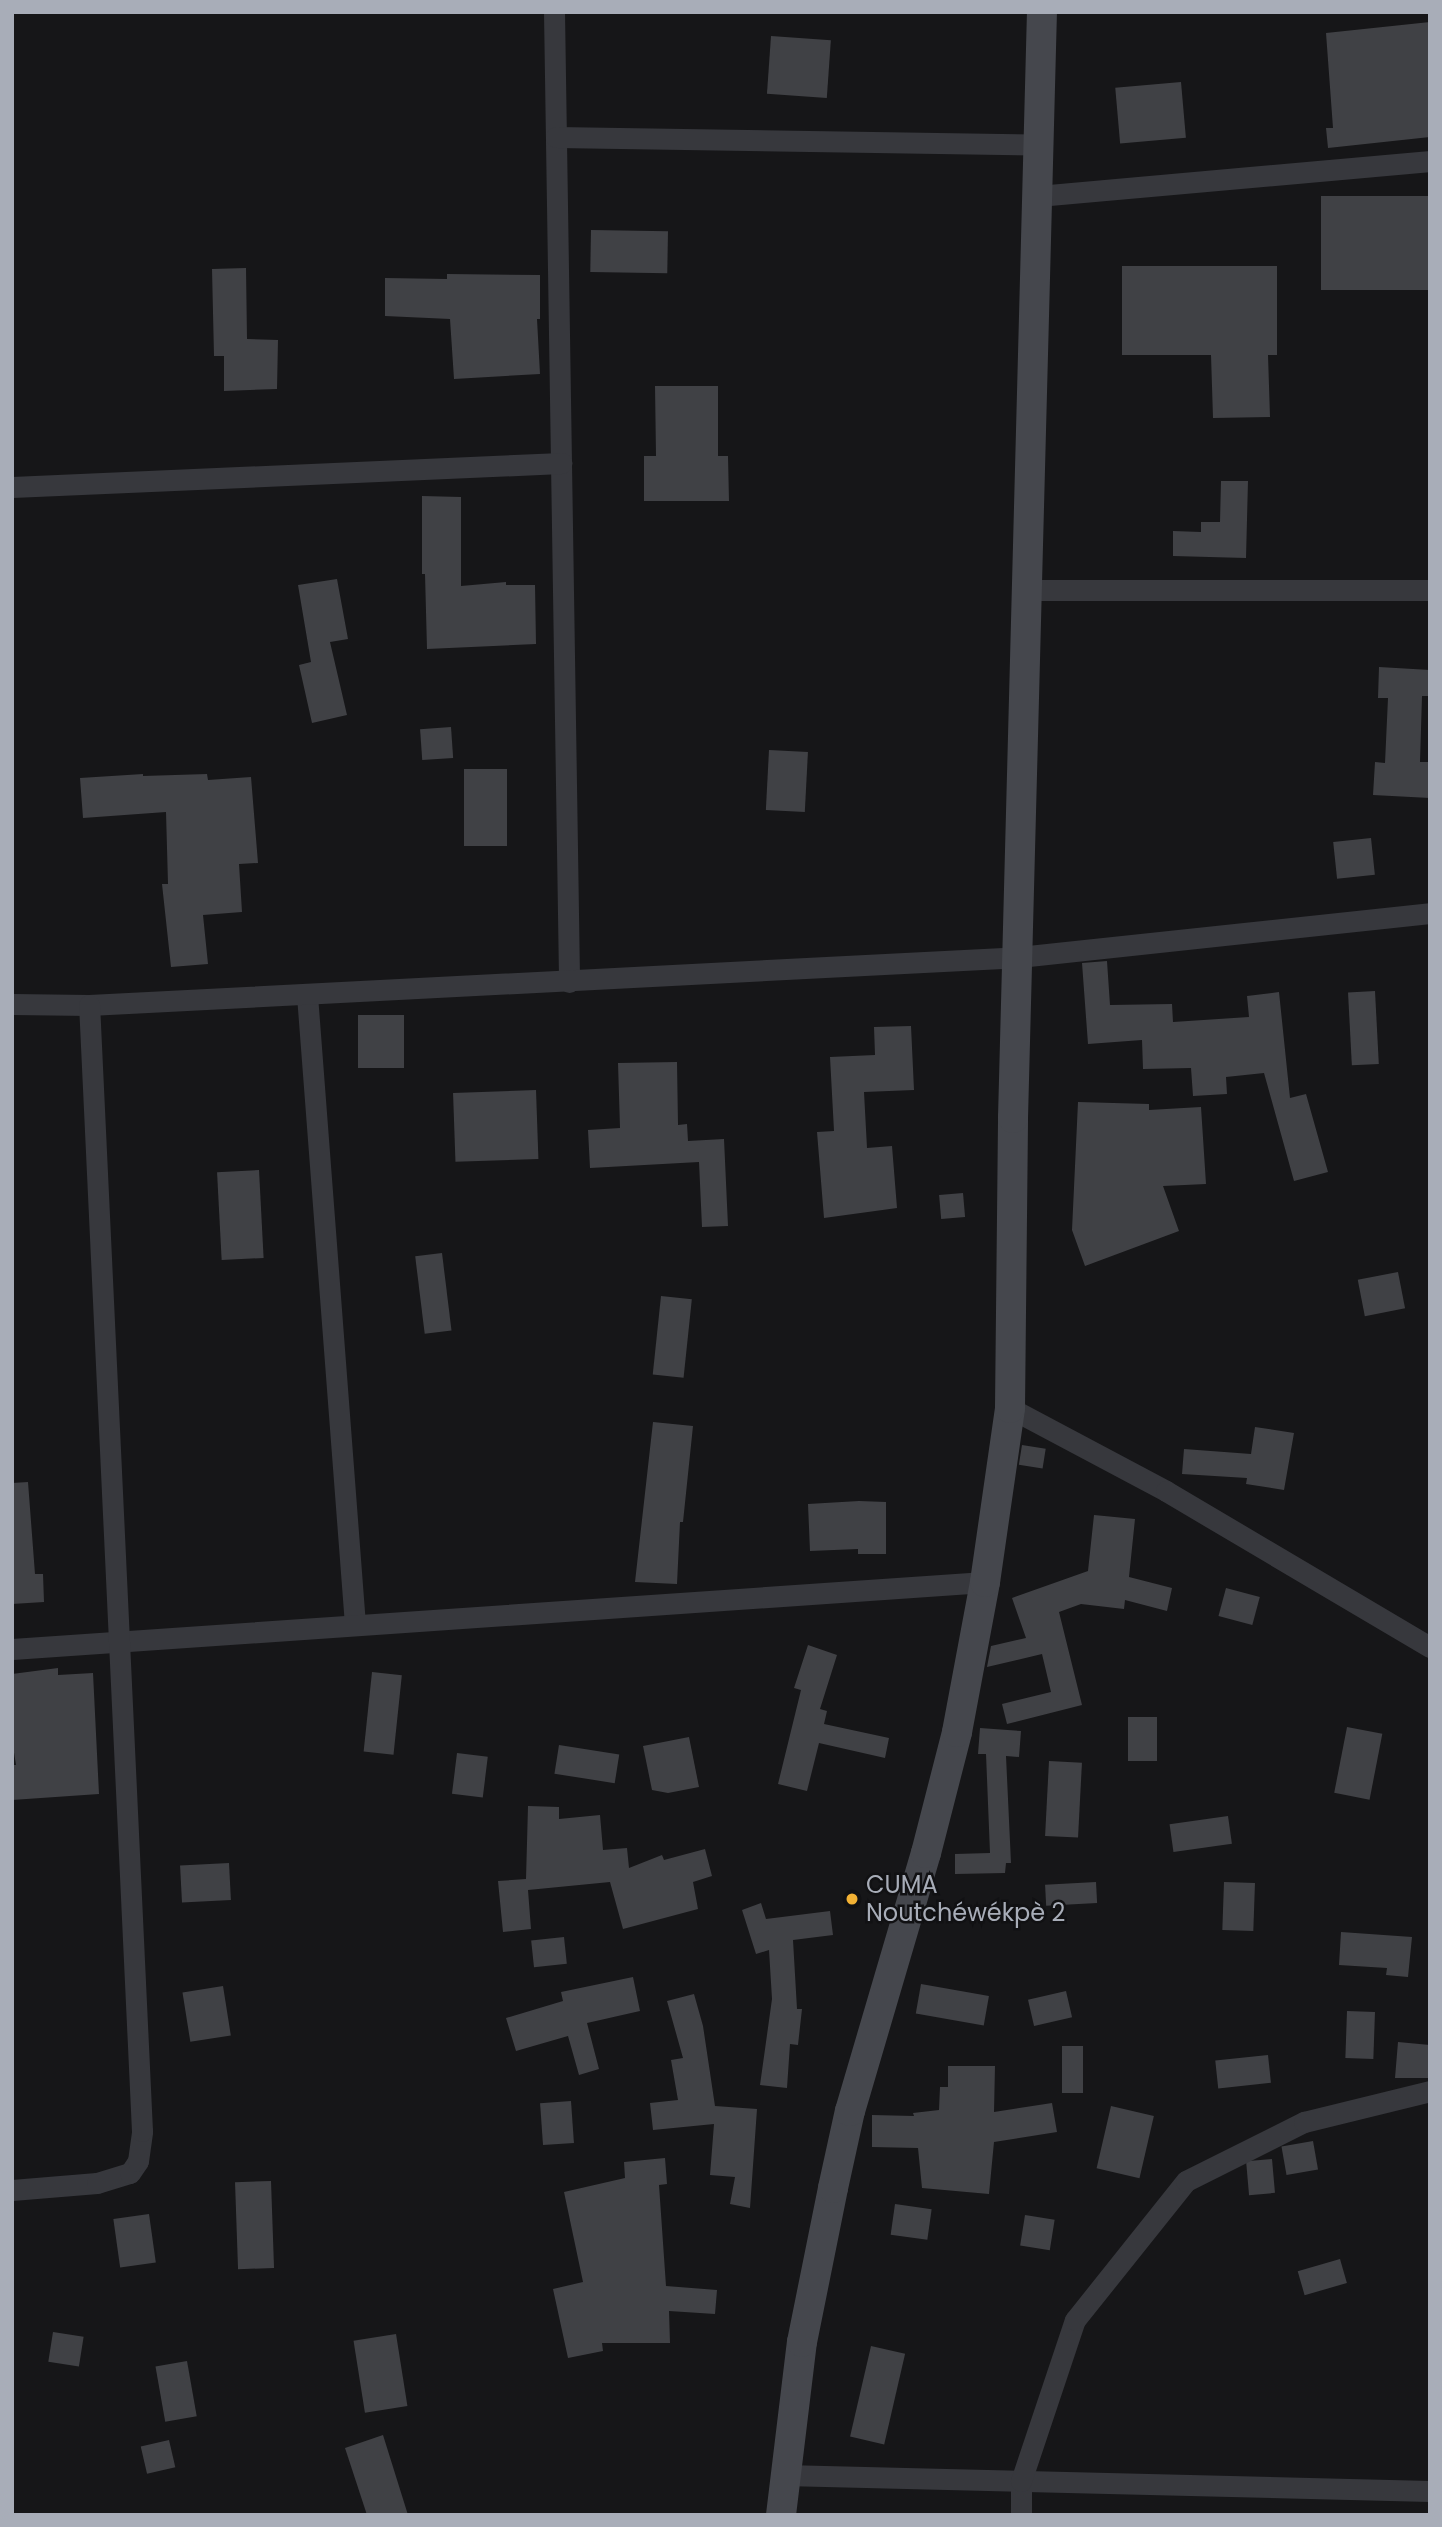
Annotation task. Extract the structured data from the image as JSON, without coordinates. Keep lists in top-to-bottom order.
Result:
{
  "places": ["CUMA Noutchéwékpè 2"]
}
